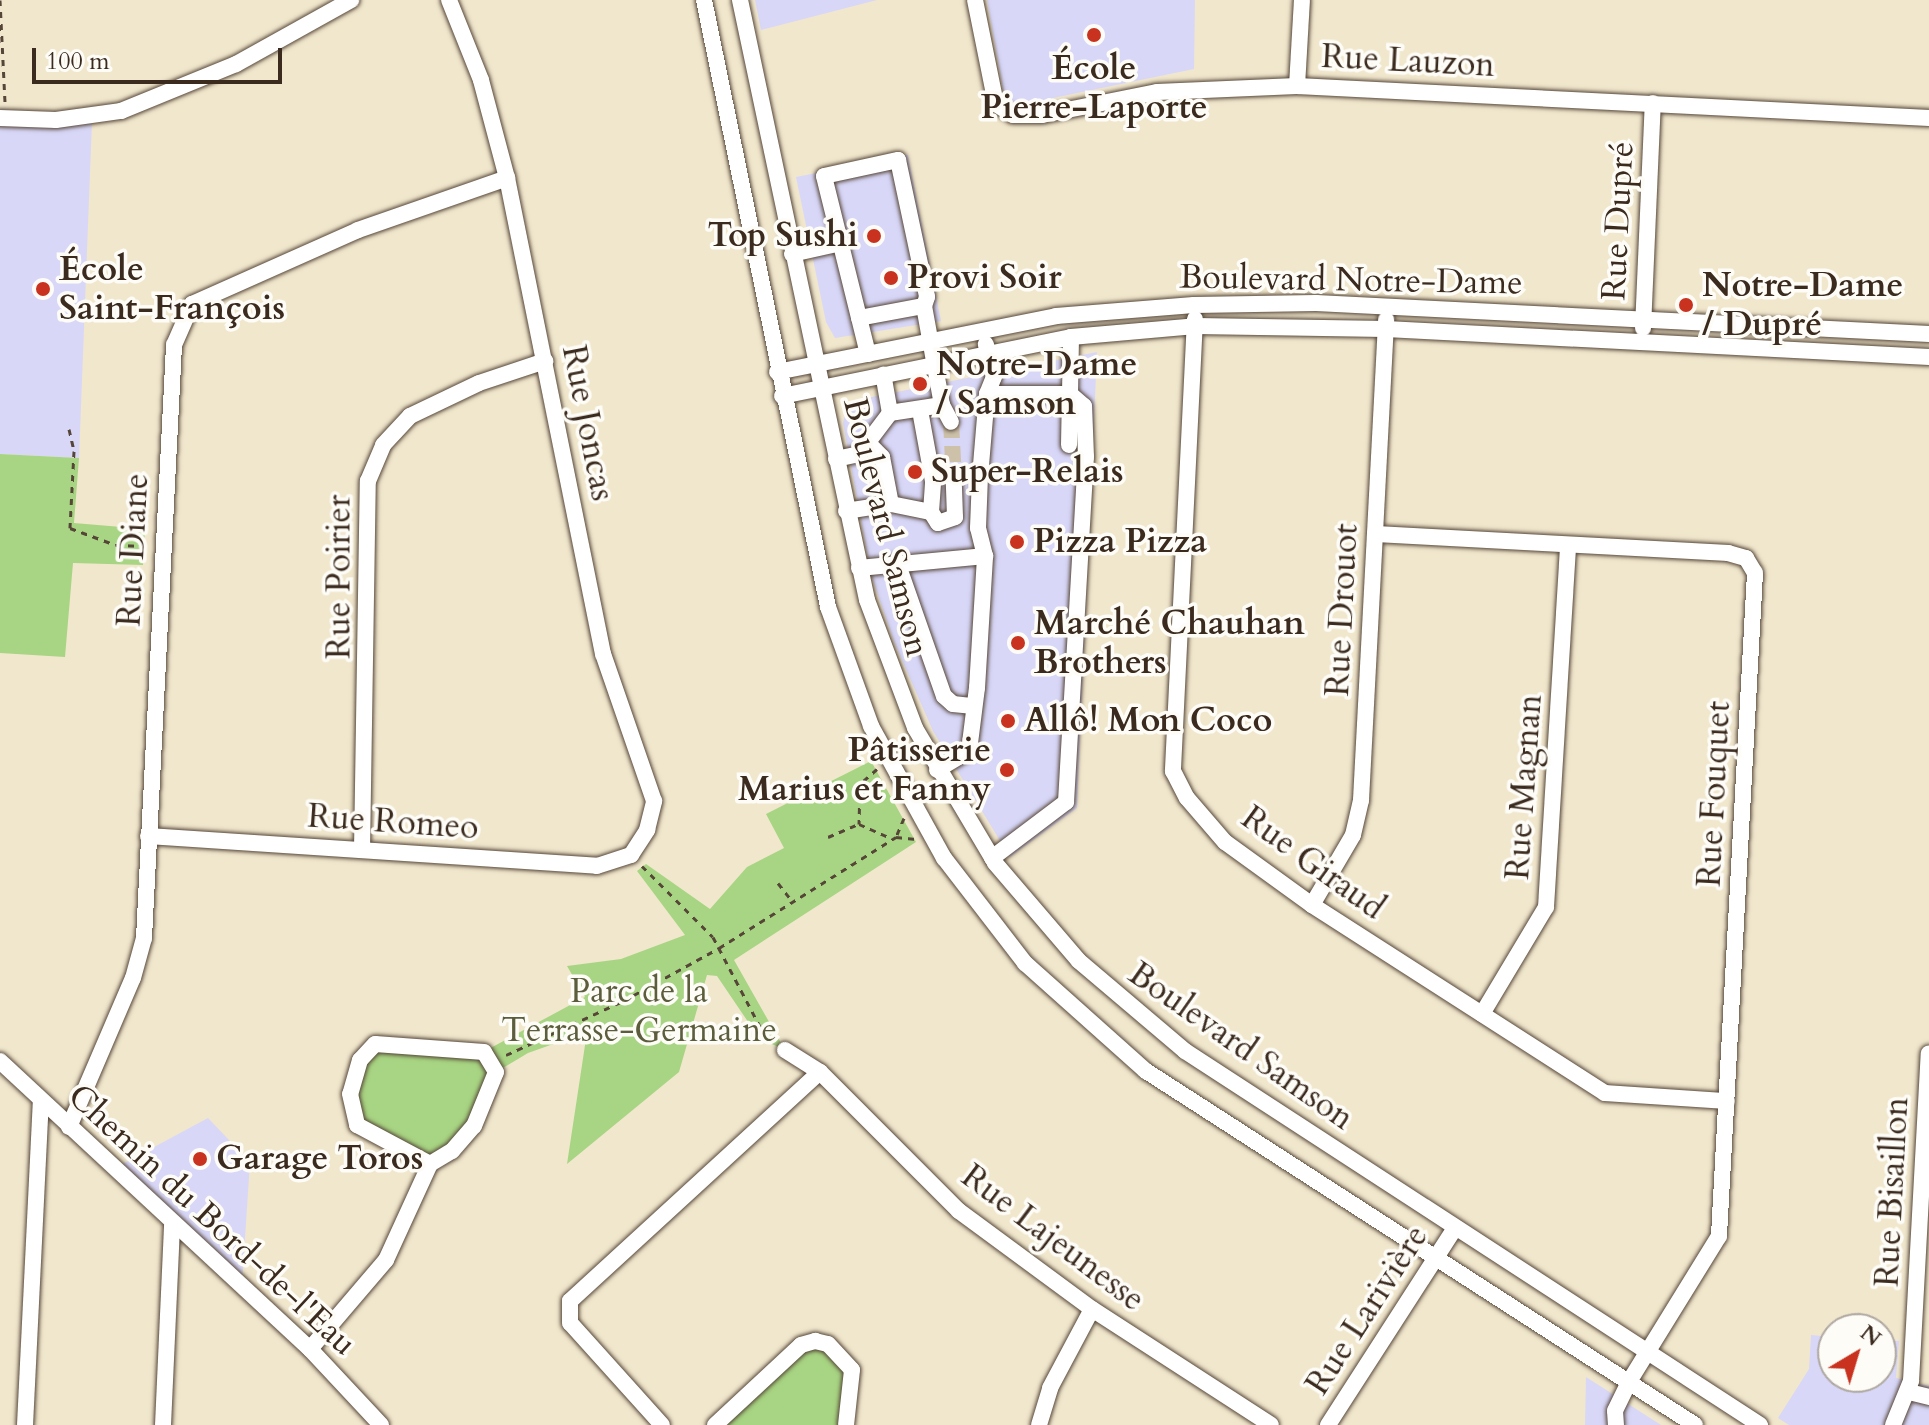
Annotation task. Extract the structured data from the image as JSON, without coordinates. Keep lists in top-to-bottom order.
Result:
{
  "streets": {
    "street": [
      "Rue Lauzon",
      "Rue Dupré",
      "Boulevard Notre-Dame",
      "Rue Joncas",
      "Boulevard Samson",
      "Rue Diane",
      "Rue Poirier",
      "Rue Drouot",
      "Rue Magnan",
      "Rue Fouquet",
      "Rue Romeo",
      "Rue Giraud",
      "Rue Bisaillon",
      "Chemin du Bord-de-l'Eau",
      "Rue Lajeunesse",
      "Rue Larivière"
    ]
  },
  "crossings": [
    ["Rue Lauzon", "Rue Dupré"],
    ["Rue Dupré", "Boulevard Notre-Dame"],
    ["Boulevard Notre-Dame", "Boulevard Samson"],
    ["Boulevard Notre-Dame", "Rue Drouot"],
    ["Boulevard Notre-Dame", "Rue Giraud"],
    ["Rue Joncas", "Rue Diane"],
    ["Rue Joncas", "Rue Poirier"],
    ["Rue Joncas", "Rue Romeo"],
    ["Boulevard Samson", "Rue Fouquet"],
    ["Boulevard Samson", "Rue Larivière"],
    ["Rue Diane", "Rue Romeo"],
    ["Rue Diane", "Chemin du Bord-de-l'Eau"],
    ["Rue Poirier", "Rue Romeo"],
    ["Rue Drouot", "Rue Fouquet"],
    ["Rue Drouot", "Rue Giraud"],
    ["Rue Magnan", "Rue Fouquet"],
    ["Rue Magnan", "Rue Giraud"],
    ["Rue Fouquet", "Rue Giraud"]
  ],
  "parks": ["Parc de la Terrasse-Germaine"],
  "places": [
    "École Pierre-Laporte",
    "Top Sushi",
    "Provi Soir",
    "École Saint-François",
    "Notre-Dame / Dupré",
    "Notre-Dame / Samson",
    "Super-Relais",
    "Pizza Pizza",
    "Marché Chauhan Brothers",
    "Allô! Mon Coco",
    "Pâtisserie Marius et Fanny",
    "Garage Toros"
  ],
  "scale_bar": "100 m",
  "north": "top right"
}
